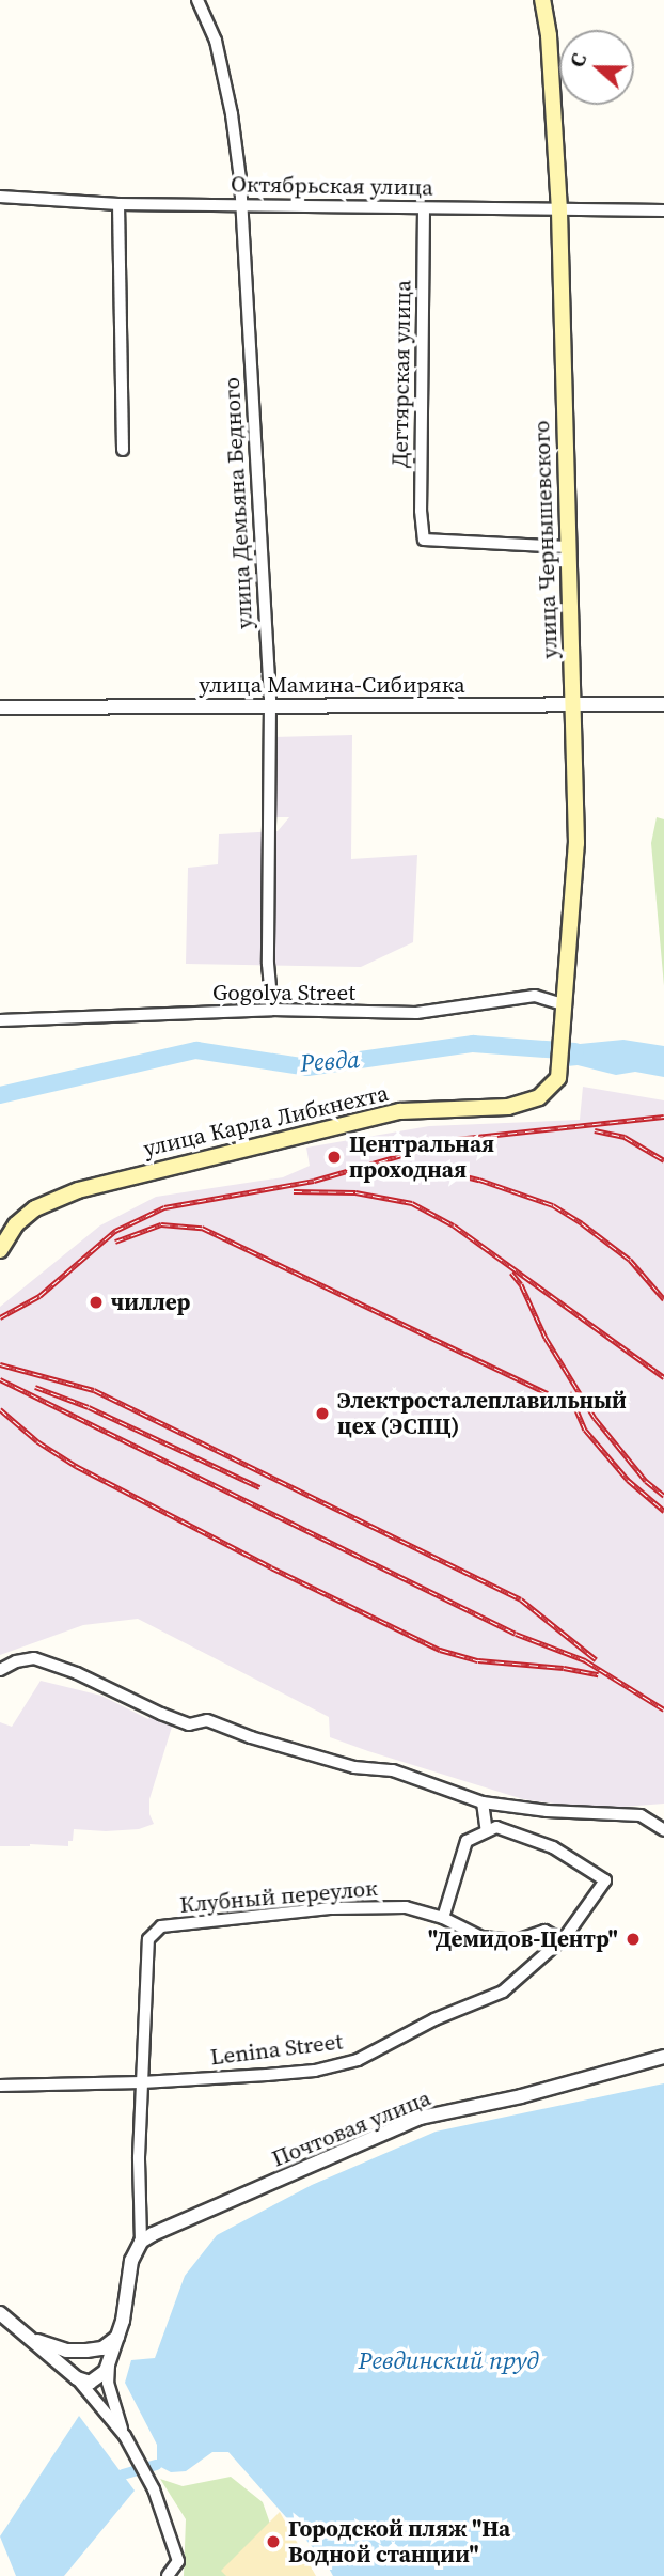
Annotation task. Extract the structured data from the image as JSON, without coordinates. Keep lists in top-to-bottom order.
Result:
{
  "streets": {
    "main road": ["улица Чернышевского", "улица Карла Либкнехта"],
    "street": [
      "Октябрьская улица",
      "Дегтярская улица",
      "улица Демьяна Бедного",
      "улица Мамина-Сибиряка",
      "Gogolya Street",
      "Клубный переулок",
      "Lenina Street",
      "Почтовая улица"
    ]
  },
  "crossings": [
    ["Октябрьская улица", "Дегтярская улица"],
    ["Октябрьская улица", "улица Демьяна Бедного"],
    ["Октябрьская улица", "улица Чернышевского"],
    ["Дегтярская улица", "улица Чернышевского"],
    ["улица Демьяна Бедного", "улица Мамина-Сибиряка"],
    ["улица Демьяна Бедного", "Gogolya Street"],
    ["улица Чернышевского", "улица Мамина-Сибиряка"],
    ["улица Чернышевского", "Gogolya Street"],
    ["улица Чернышевского", "улица Карла Либкнехта"],
    ["Клубный переулок", "Lenina Street"]
  ],
  "water": ["Ревда", "Ревдинский пруд"],
  "places": [
    "Центральная проходная",
    "чиллер",
    "Электросталеплавильный цех (ЭСПЦ)",
    "\"Демидов-Центр\"",
    "Городской пляж \"На Водной станции\""
  ],
  "north": "left"
}
